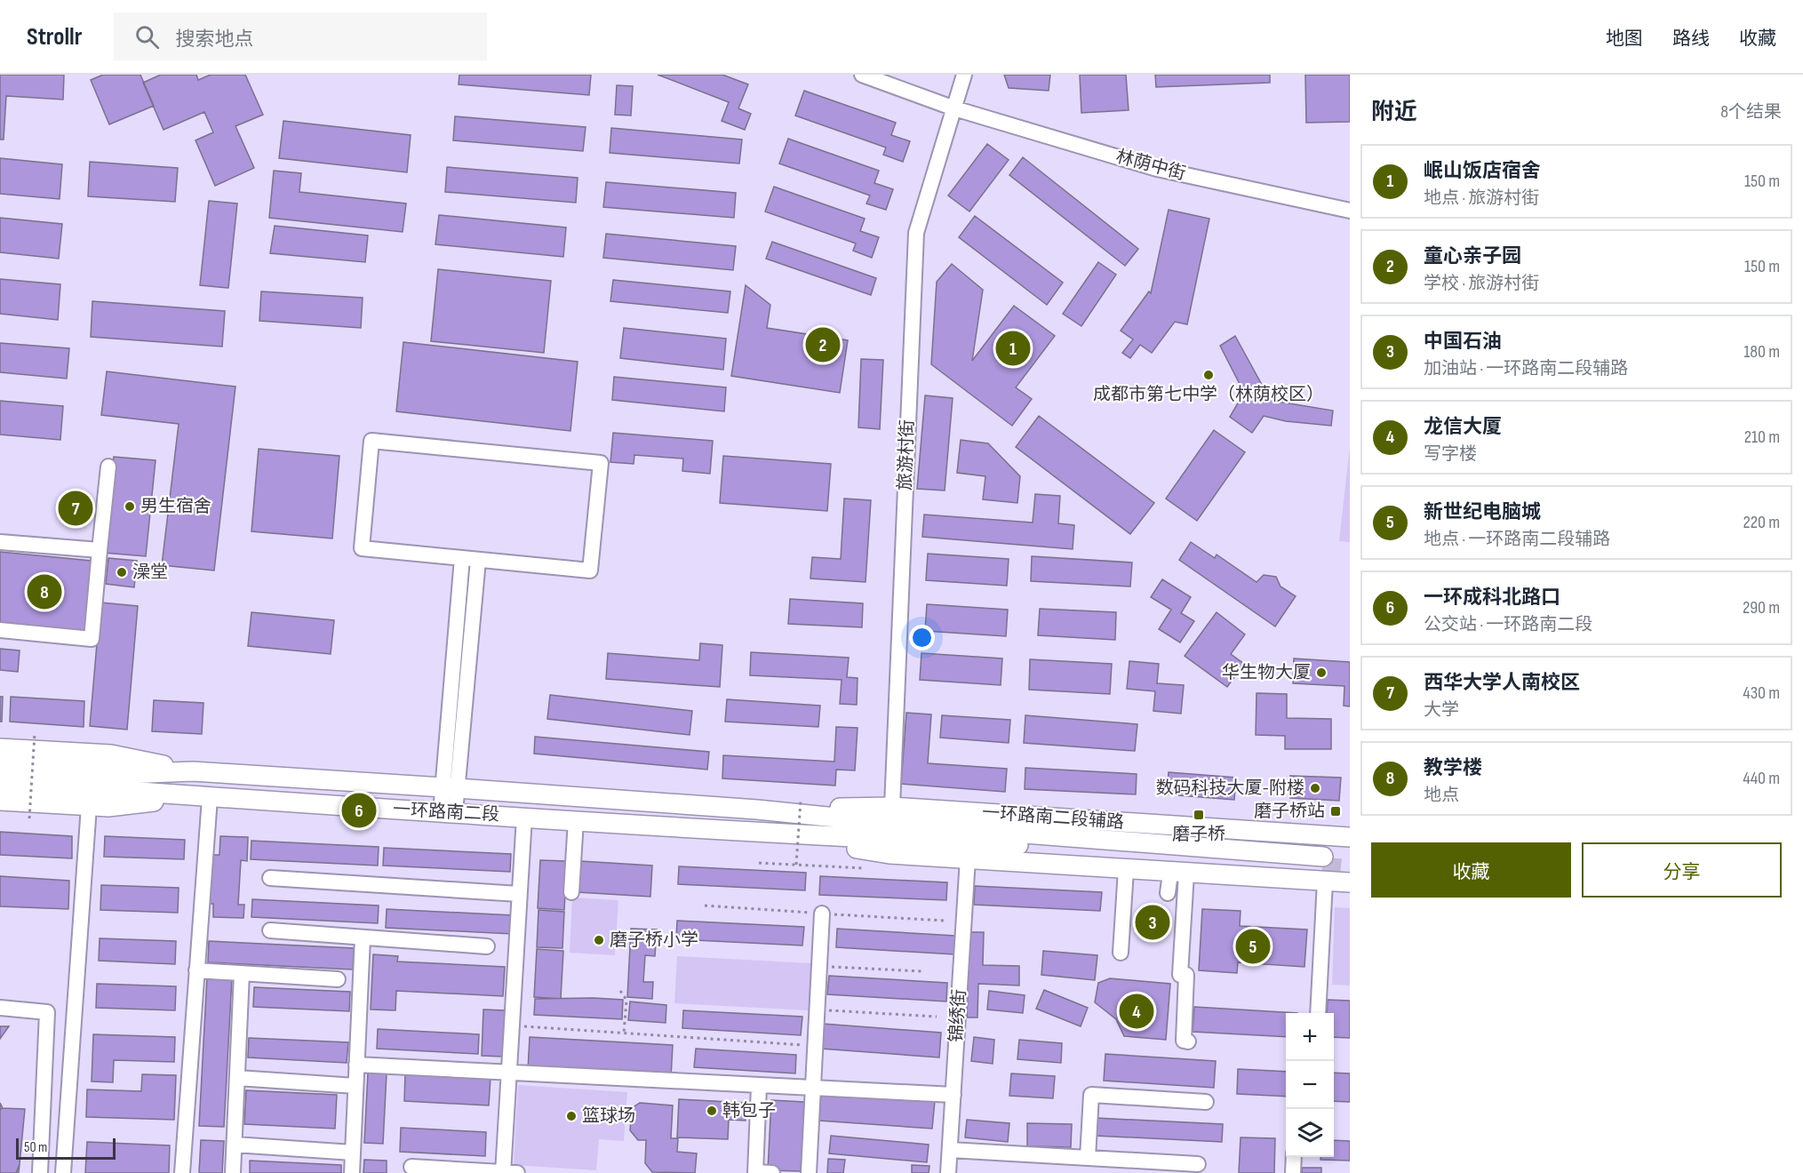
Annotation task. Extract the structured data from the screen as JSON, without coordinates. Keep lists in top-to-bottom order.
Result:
{
  "streets": {
    "main road": ["一环路南二段", "一环路南二段辅路"],
    "street": ["林荫中街", "旅游村街", "锦绣街"]
  },
  "crossings": [
    ["林荫中街", "旅游村街"],
    ["旅游村街", "一环路南二段辅路"],
    ["一环路南二段", "一环路南二段辅路"]
  ],
  "places": {
    "other": [
      "成都市第七中学（林荫校区）",
      "男生宿舍",
      "澡堂",
      "华生物大厦",
      "数码科技大厦-附楼",
      "磨子桥小学",
      "韩包子",
      "篮球场"
    ],
    "transit": ["磨子桥站", "磨子桥"]
  },
  "scale_bar": "50 m",
  "page": {
    "header": "Strollr",
    "search": "搜索地点",
    "nav": ["地图", "路线", "收藏"],
    "heading": ["附近", "8个结果"],
    "list": [
      {
        "mark": "1",
        "name": "岷山饭店宿舍",
        "note": "地点 · 旅游村街",
        "value": "150 m"
      },
      {
        "mark": "2",
        "name": "童心亲子园",
        "note": "学校 · 旅游村街",
        "value": "150 m"
      },
      {
        "mark": "3",
        "name": "中国石油",
        "note": "加油站 · 一环路南二段辅路",
        "value": "180 m"
      },
      {
        "mark": "4",
        "name": "龙信大厦",
        "note": "写字楼",
        "value": "210 m"
      },
      {
        "mark": "5",
        "name": "新世纪电脑城",
        "note": "地点 · 一环路南二段辅路",
        "value": "220 m"
      },
      {
        "mark": "6",
        "name": "一环成科北路口",
        "note": "公交站 · 一环路南二段",
        "value": "290 m"
      },
      {
        "mark": "7",
        "name": "西华大学人南校区",
        "note": "大学",
        "value": "430 m"
      },
      {
        "mark": "8",
        "name": "教学楼",
        "note": "地点",
        "value": "440 m"
      }
    ],
    "pins": [
      "2",
      "1",
      "7",
      "8",
      "6",
      "3",
      "5",
      "4"
    ],
    "buttons": ["收藏", "分享"],
    "map_buttons": ["+", "−"],
    "scale": "50 m"
  }
}
